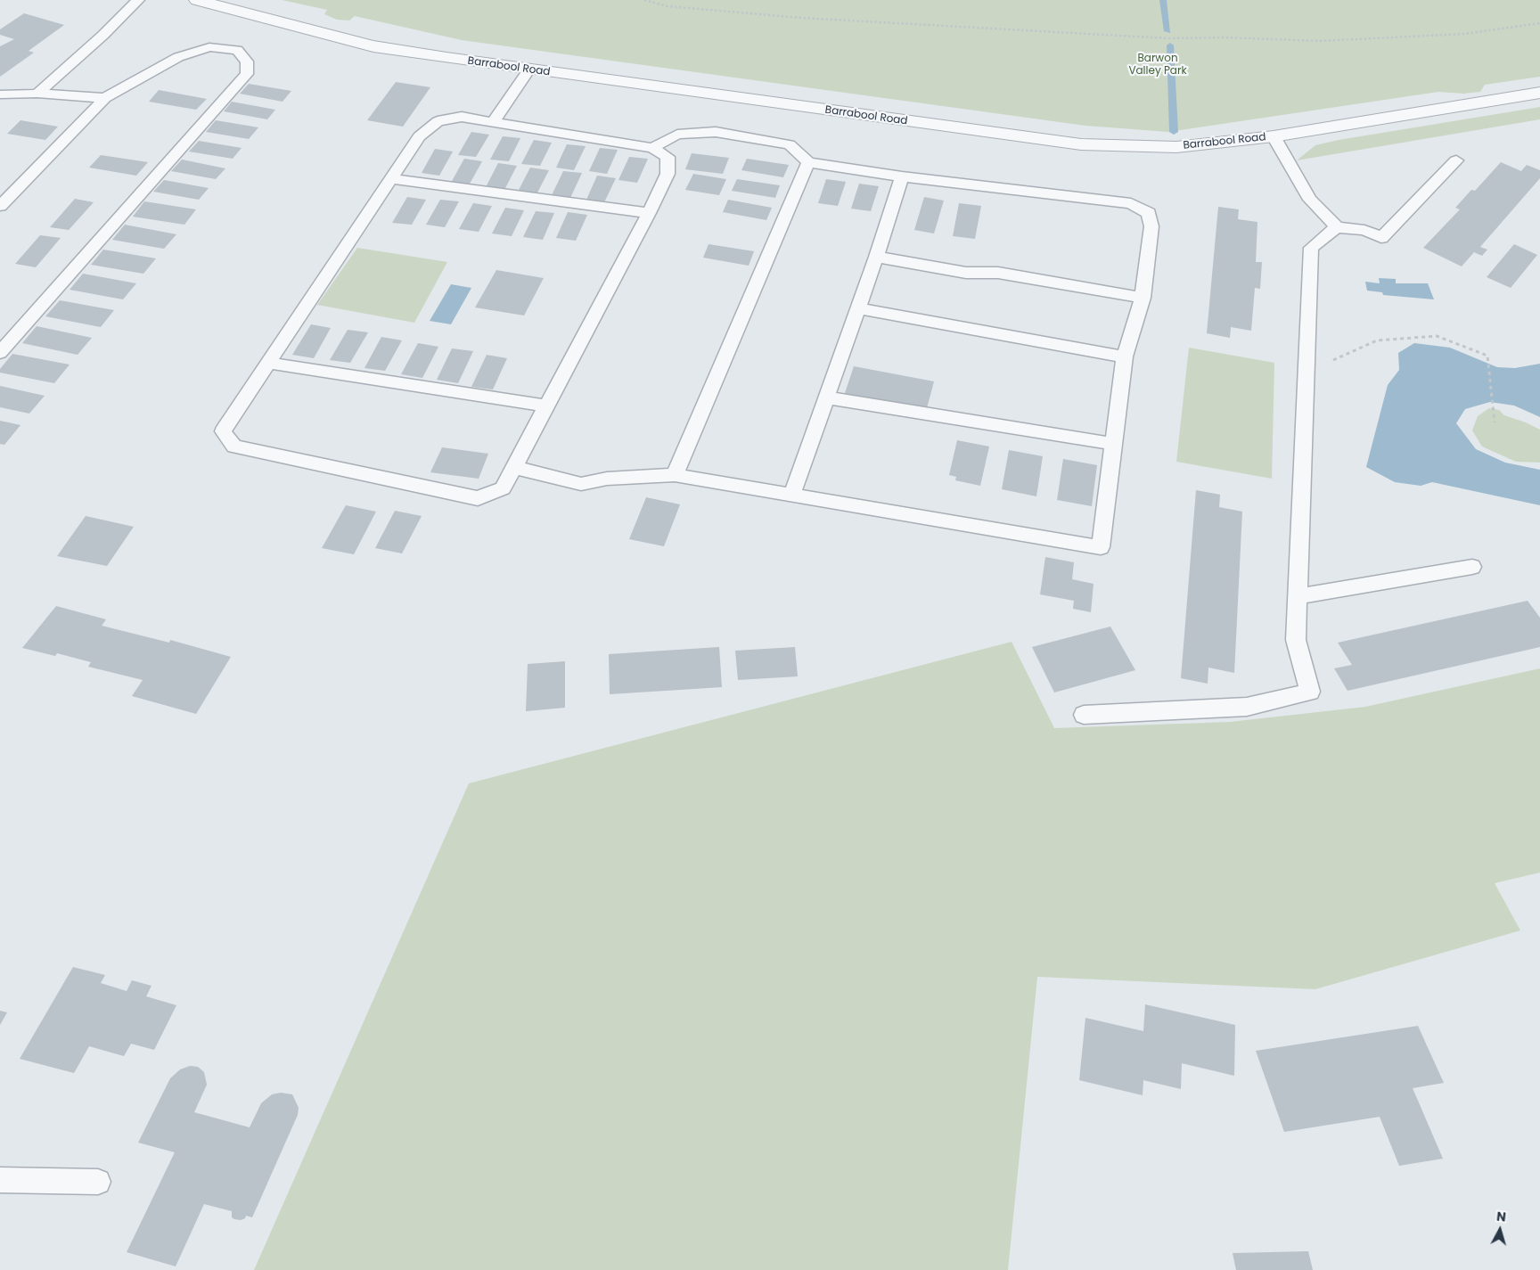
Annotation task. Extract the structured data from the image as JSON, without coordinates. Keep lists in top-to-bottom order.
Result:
{
  "streets": {
    "street": ["Barrabool Road"]
  },
  "parks": ["Barwon Valley Park"],
  "north": "top"
}
